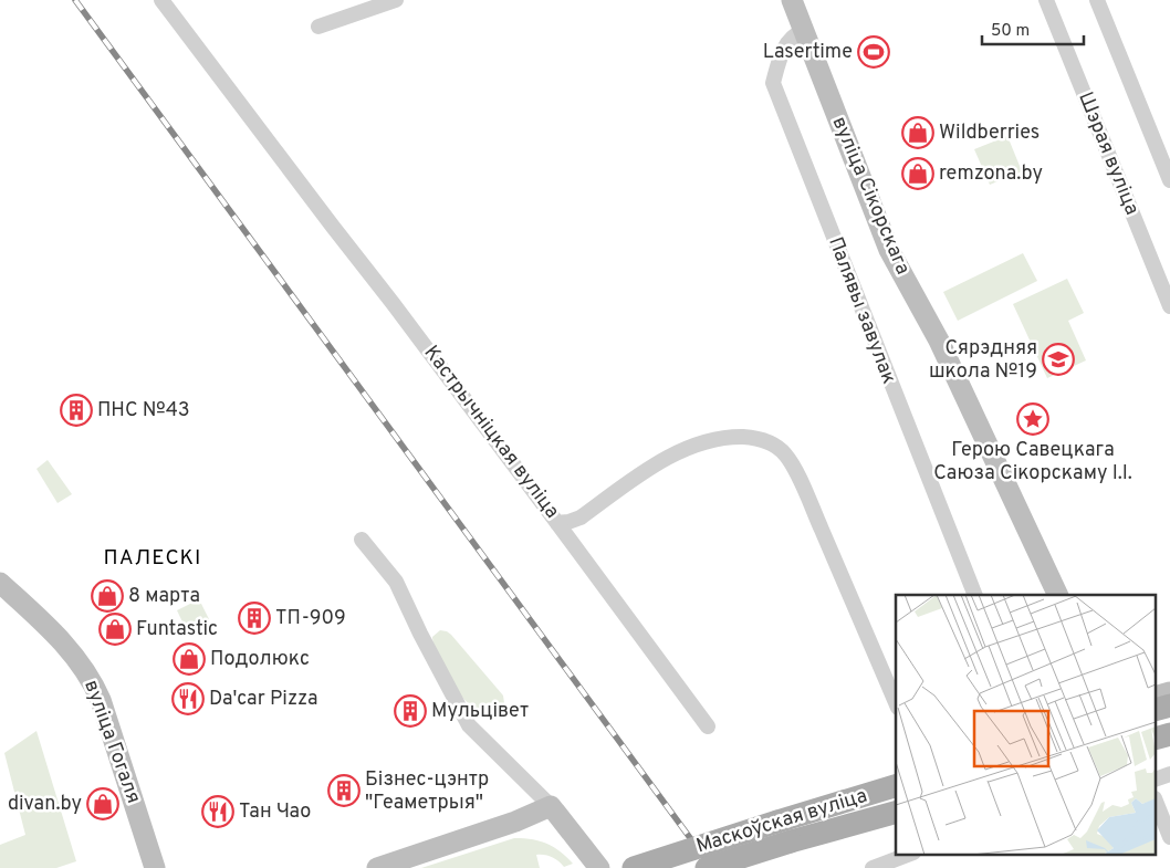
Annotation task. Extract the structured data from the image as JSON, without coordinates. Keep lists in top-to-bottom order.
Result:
{
  "streets": {
    "main road": ["Маскоўская вуліца"],
    "street": [
      "Шэрая вуліца",
      "вуліца Сікорскага",
      "Палявы завулак",
      "Кастрычніцкая вуліца",
      "вуліца Гогаля"
    ]
  },
  "crossings": [
    ["вуліца Сікорскага", "Палявы завулак"]
  ],
  "districts": ["ПАЛЕСКІ"],
  "places": {
    "sports": ["Lasertime"],
    "shop": [
      "Wildberries",
      "remzona.by",
      "8 марта",
      "Funtastic",
      "Подолюкс",
      "divan.by"
    ],
    "school or university": ["Сярэдняя школа №19"],
    "building": [
      "ПНС №43",
      "ТП-909",
      "Мульцівет",
      "Бізнес-цэнтр \"Геаметрыя\""
    ],
    "place": ["Герою Савецкага Саюза Сікорскаму І.І."],
    "restaurant": ["Da'car Pizza", "Тан Чао"]
  },
  "scale_bar": "50 m"
}
